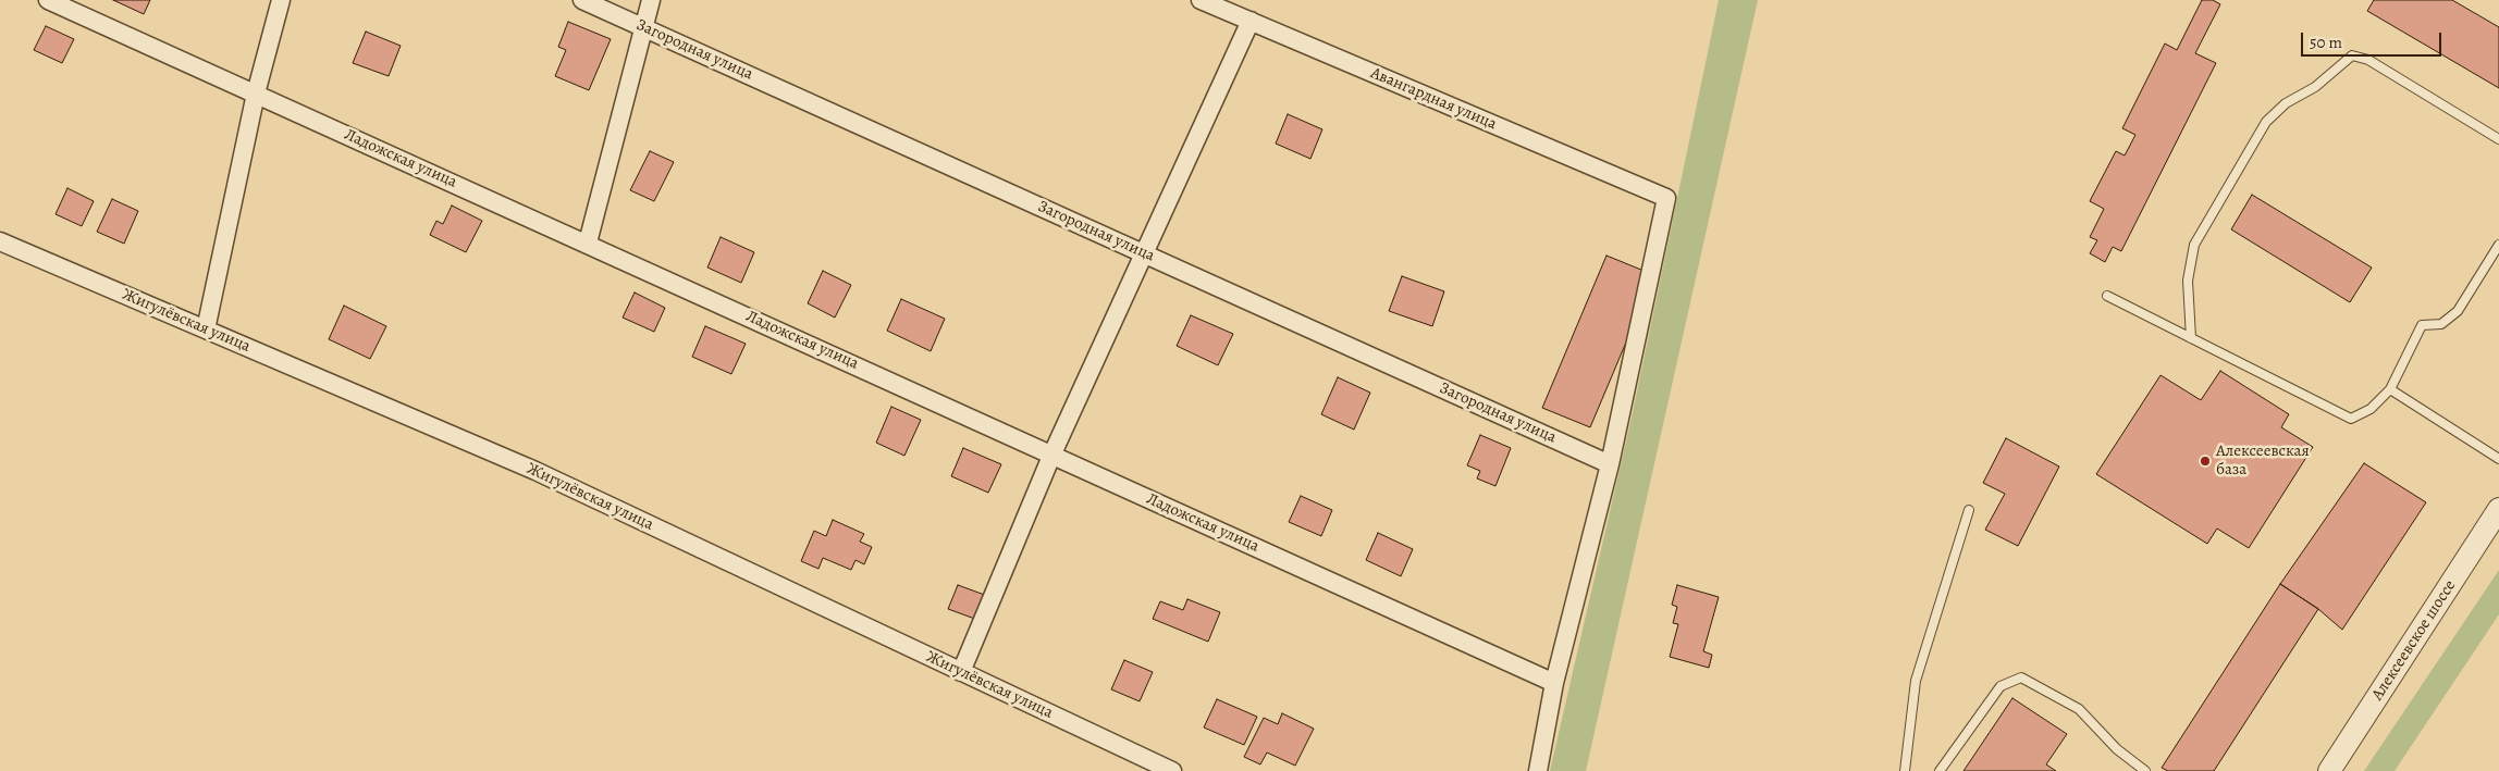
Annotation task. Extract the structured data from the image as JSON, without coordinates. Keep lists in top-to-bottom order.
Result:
{
  "streets": {
    "street": [
      "Загородная улица",
      "Авангардная улица",
      "Ладожская улица",
      "Жигулёвская улица",
      "Алексеевское шоссе"
    ]
  },
  "crossings": [
    ["Загородная улица", "Авангардная улица"]
  ],
  "places": ["Алексеевская база"],
  "scale_bar": "50 m"
}
